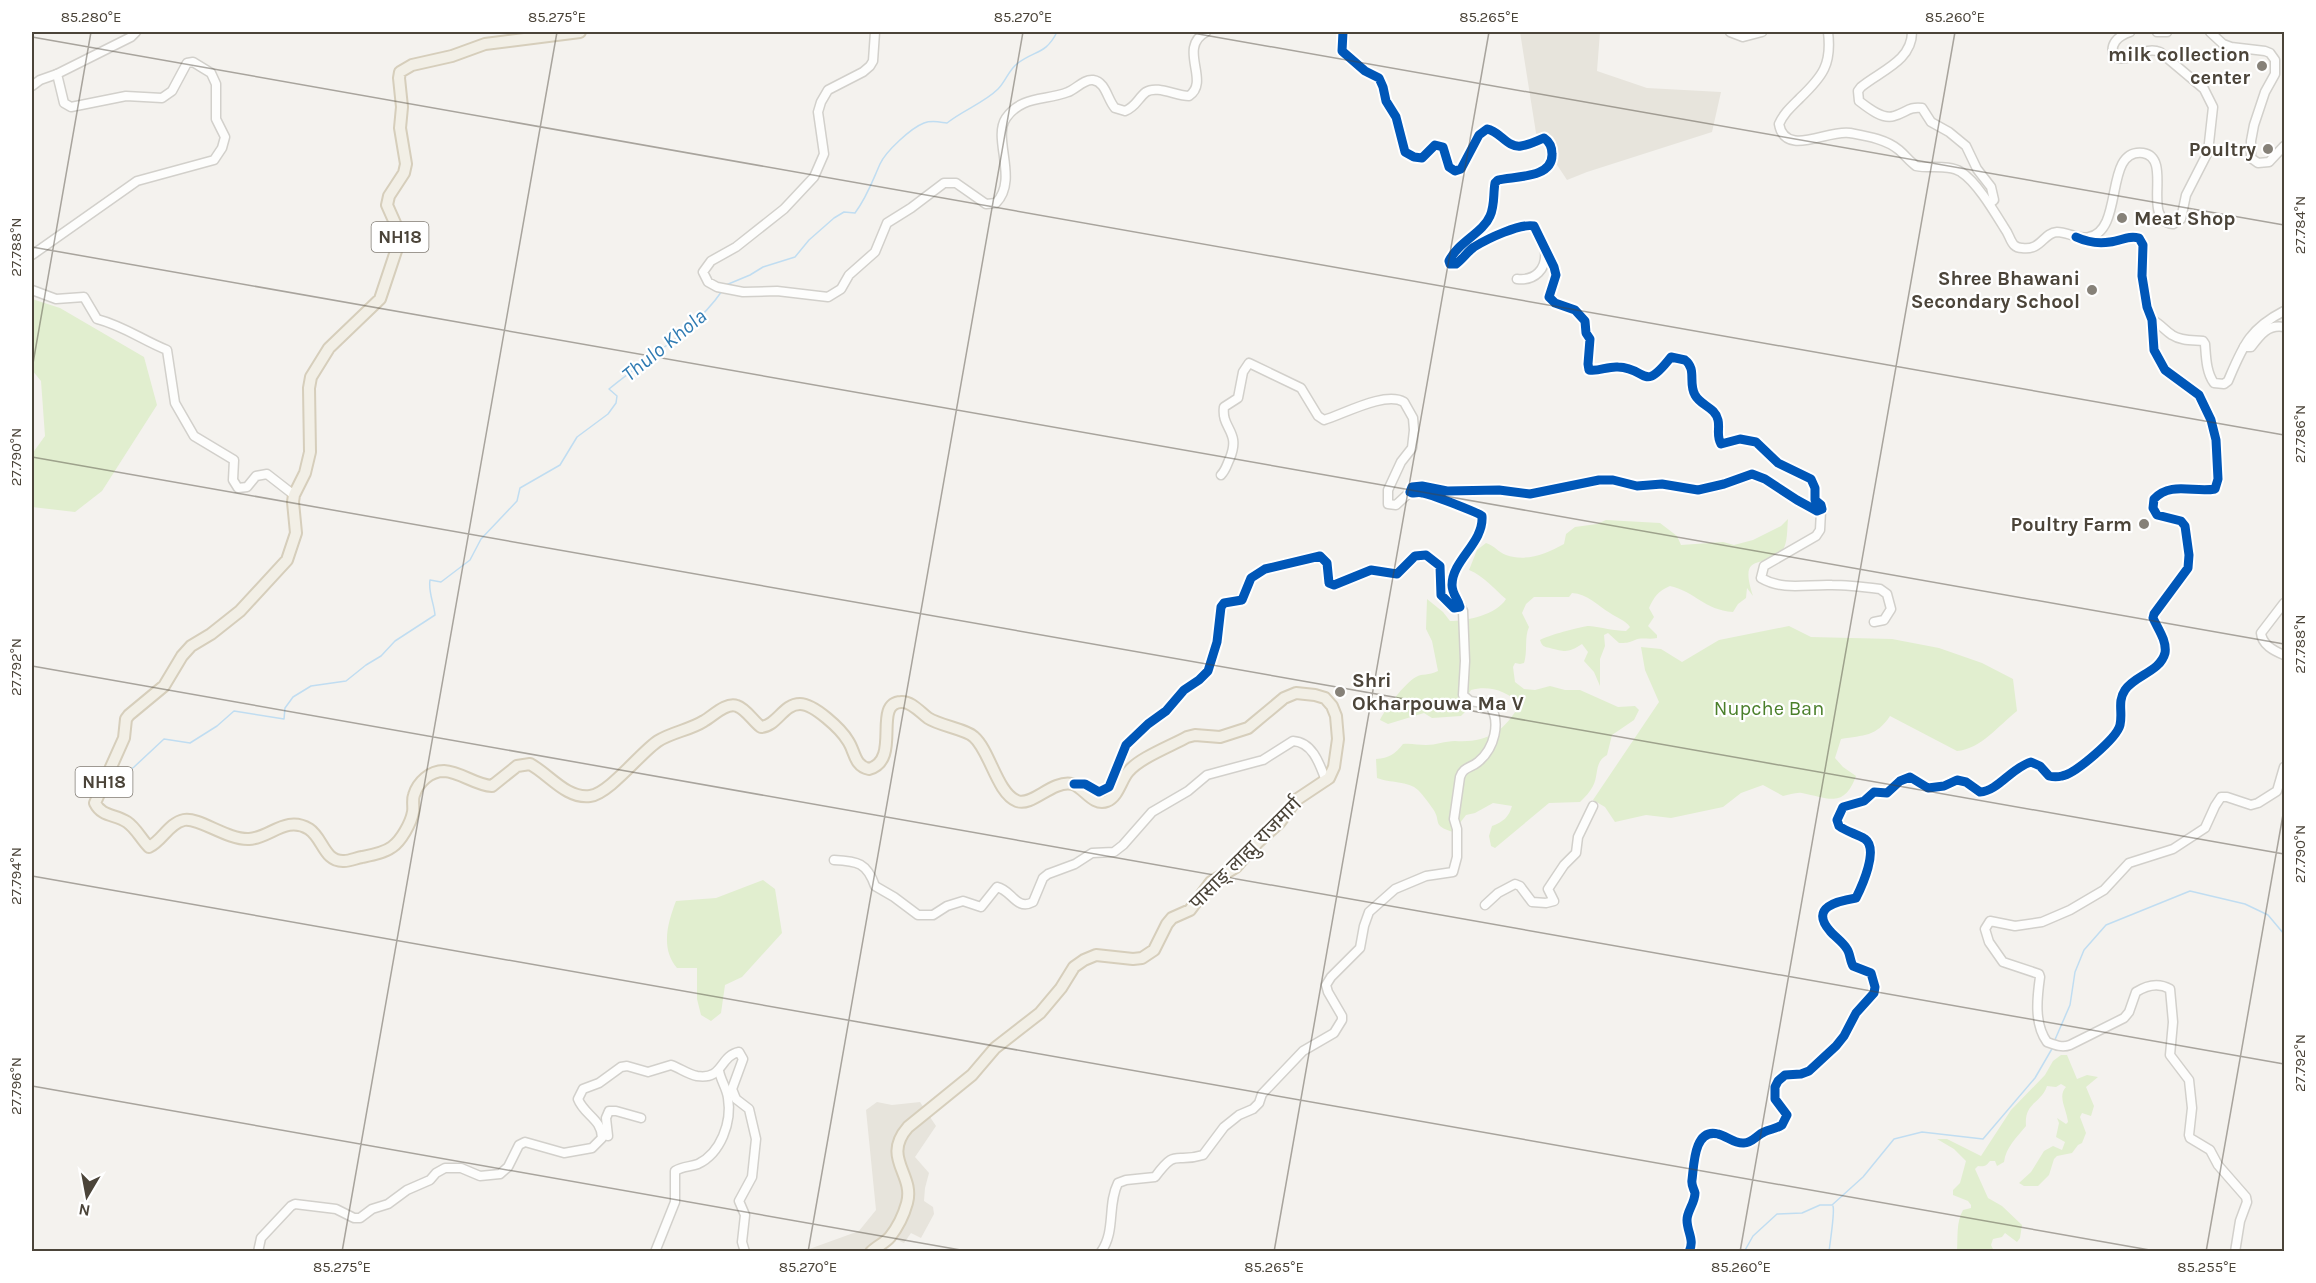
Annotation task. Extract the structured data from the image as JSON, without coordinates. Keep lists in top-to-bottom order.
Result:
{
  "streets": {
    "main road": ["NH18", "पासाङ् लाह्मु राजमार्ग"]
  },
  "water": ["Thulo Khola"],
  "parks": ["Nupche Ban"],
  "places": [
    "milk collection center",
    "Poultry",
    "Meat Shop",
    "Shree Bhawani Secondary School",
    "Poultry Farm",
    "Shri Okharpouwa Ma V"
  ],
  "north": "bottom",
  "coordinates": [
    "85.280°E",
    "85.275°E",
    "85.270°E",
    "85.265°E",
    "85.260°E",
    "27.784°N",
    "27.788°N",
    "27.786°N",
    "27.790°N",
    "27.792°N",
    "27.794°N",
    "27.796°N",
    "85.255°E"
  ]
}
